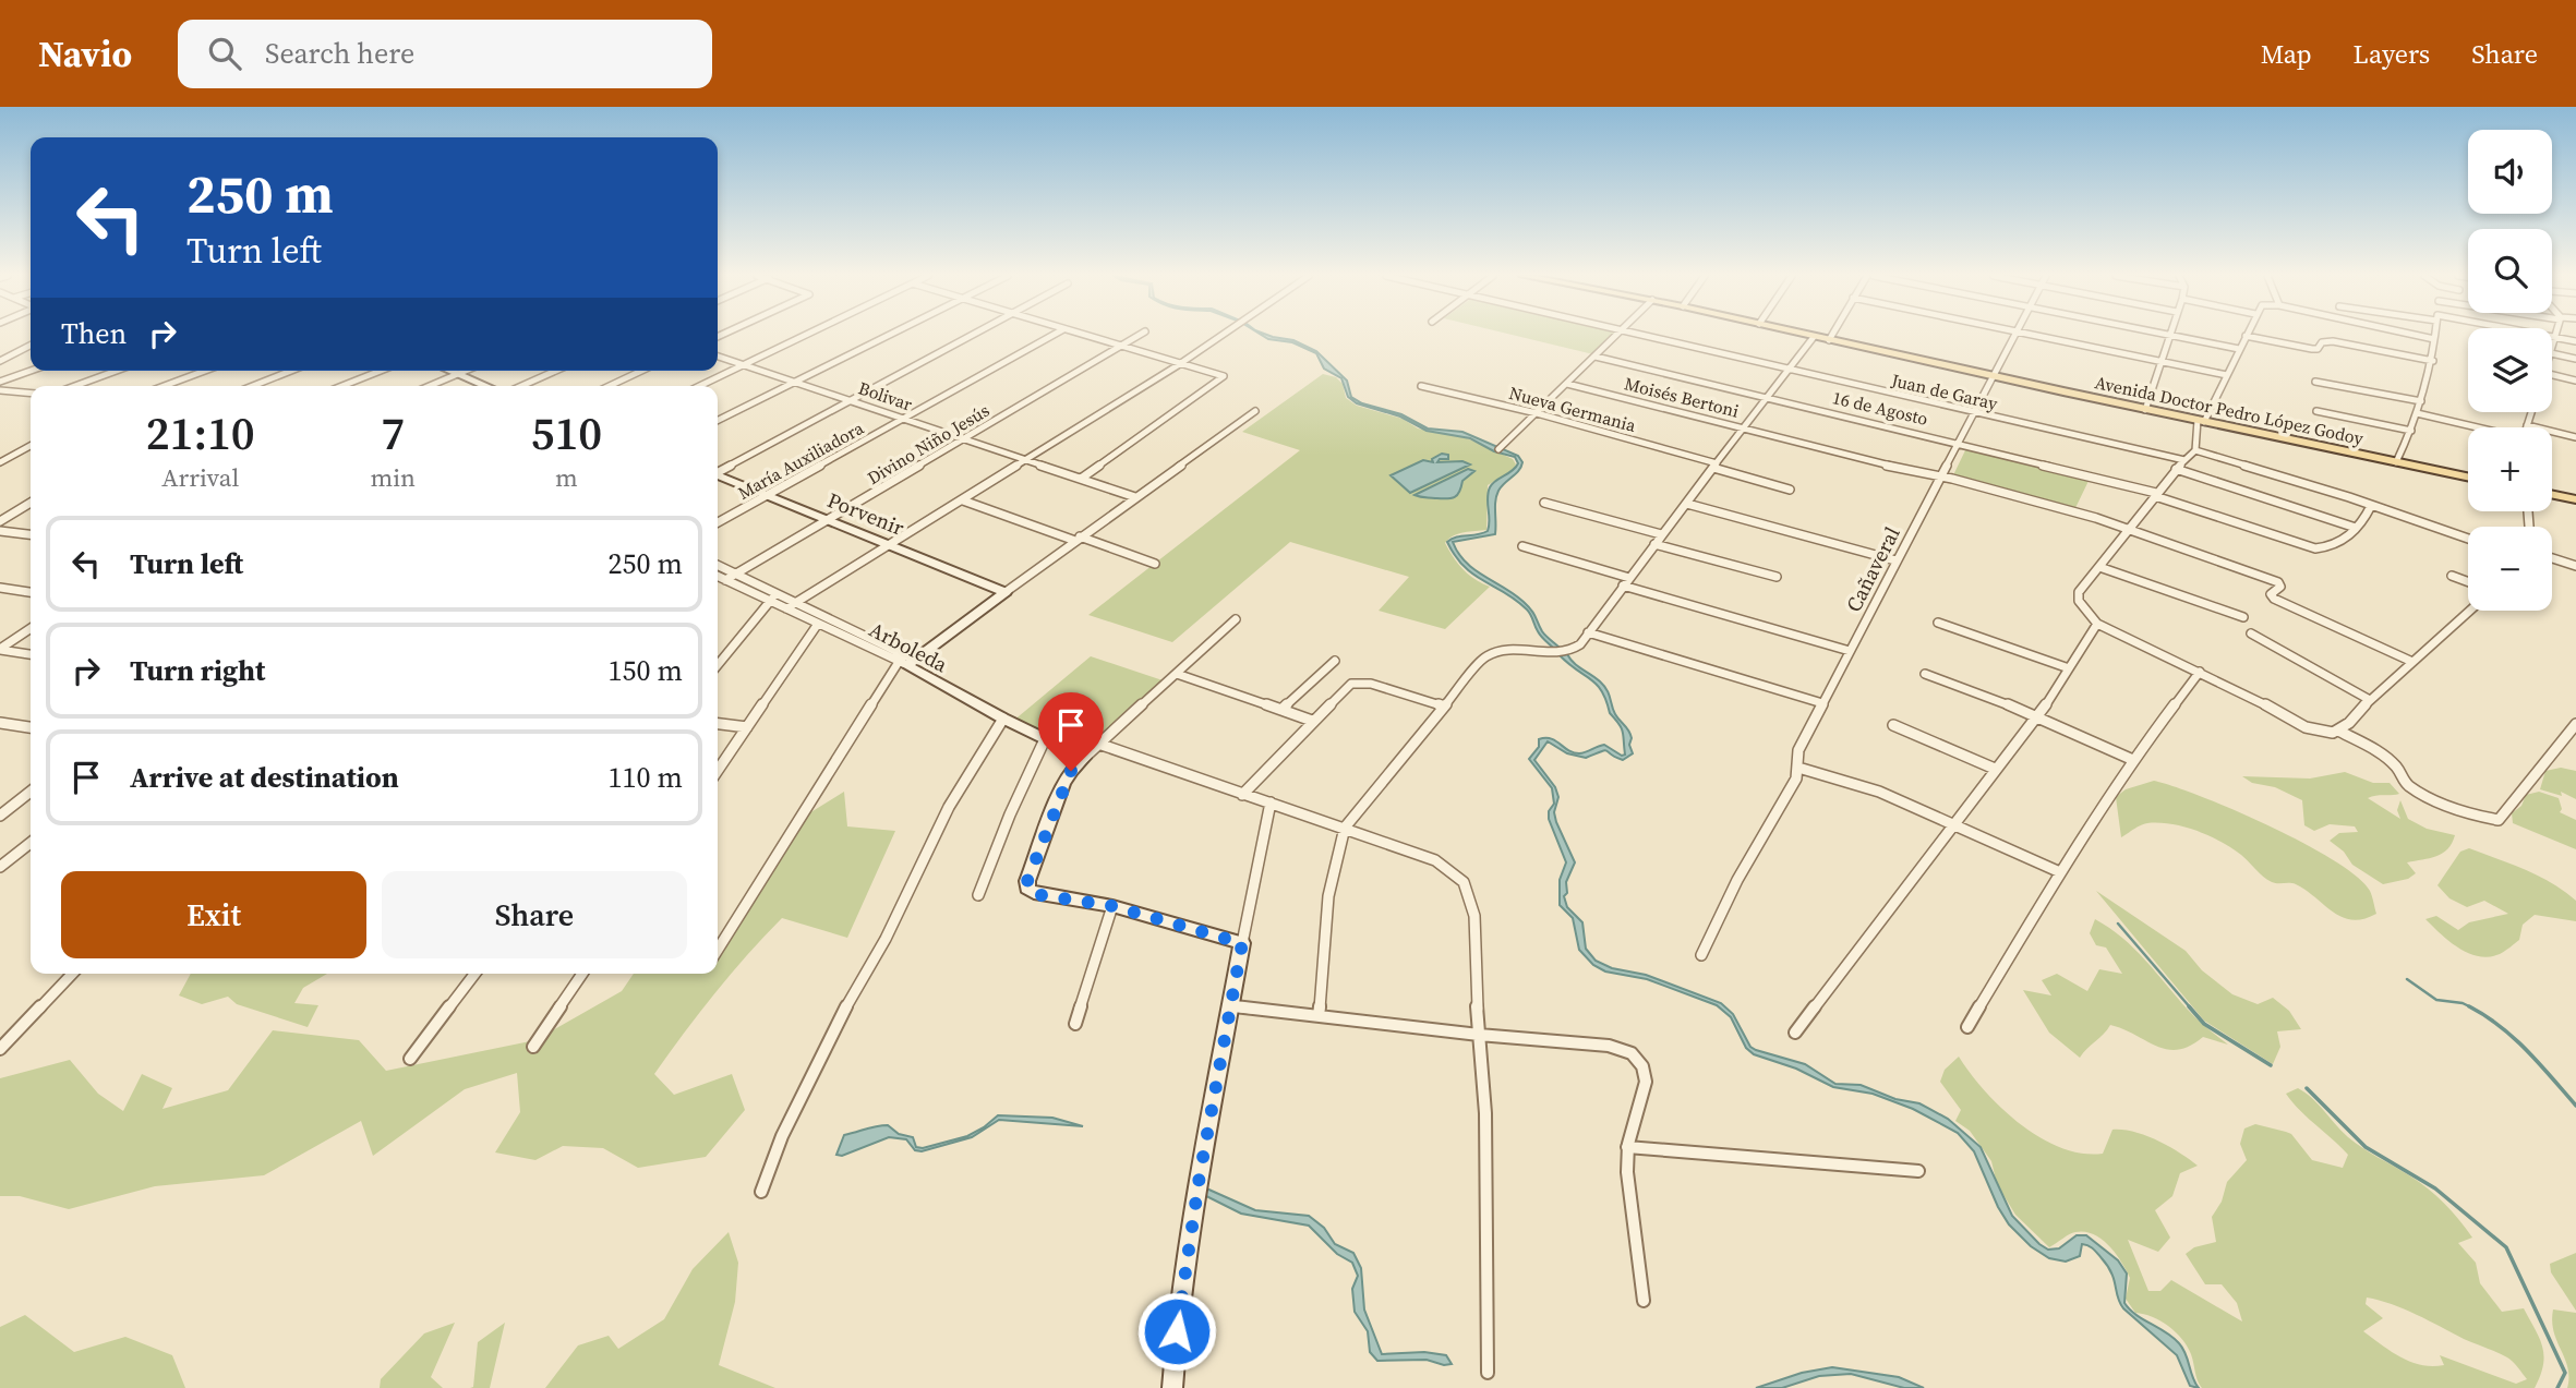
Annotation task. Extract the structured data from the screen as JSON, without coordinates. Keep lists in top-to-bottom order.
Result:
{
  "streets": {
    "main road": ["Avenida Doctor Pedro López Godoy"],
    "street": [
      "Juan de Garay",
      "Bolivar",
      "Moisés Bertoni",
      "16 de Agosto",
      "Nueva Germania",
      "Divino Niño Jesús",
      "María Auxiliadora",
      "Porvenir",
      "Cañaveral",
      "Arboleda"
    ]
  },
  "crossings": [
    ["Juan de Garay", "Cañaveral"],
    ["Bolivar", "Divino Niño Jesús"],
    ["Bolivar", "María Auxiliadora"],
    ["Moisés Bertoni", "Cañaveral"],
    ["16 de Agosto", "Cañaveral"],
    ["Avenida Doctor Pedro López Godoy", "Cañaveral"],
    ["Divino Niño Jesús", "Porvenir"],
    ["Divino Niño Jesús", "Arboleda"],
    ["María Auxiliadora", "Porvenir"]
  ],
  "page": {
    "header": "Navio",
    "search": "Search here",
    "nav": ["Map", "Layers", "Share"],
    "map_buttons": ["+", "−"],
    "turn": ["250 m", "Turn left"],
    "then": "Then",
    "eta": [
      "21:10",
      "Arrival",
      "7",
      "min",
      "510",
      "m"
    ],
    "list": [
      {
        "name": "Turn left",
        "value": "250 m"
      },
      {
        "name": "Turn right",
        "value": "150 m"
      },
      {
        "name": "Arrive at destination",
        "value": "110 m"
      }
    ],
    "buttons": ["Exit", "Share"]
  }
}
